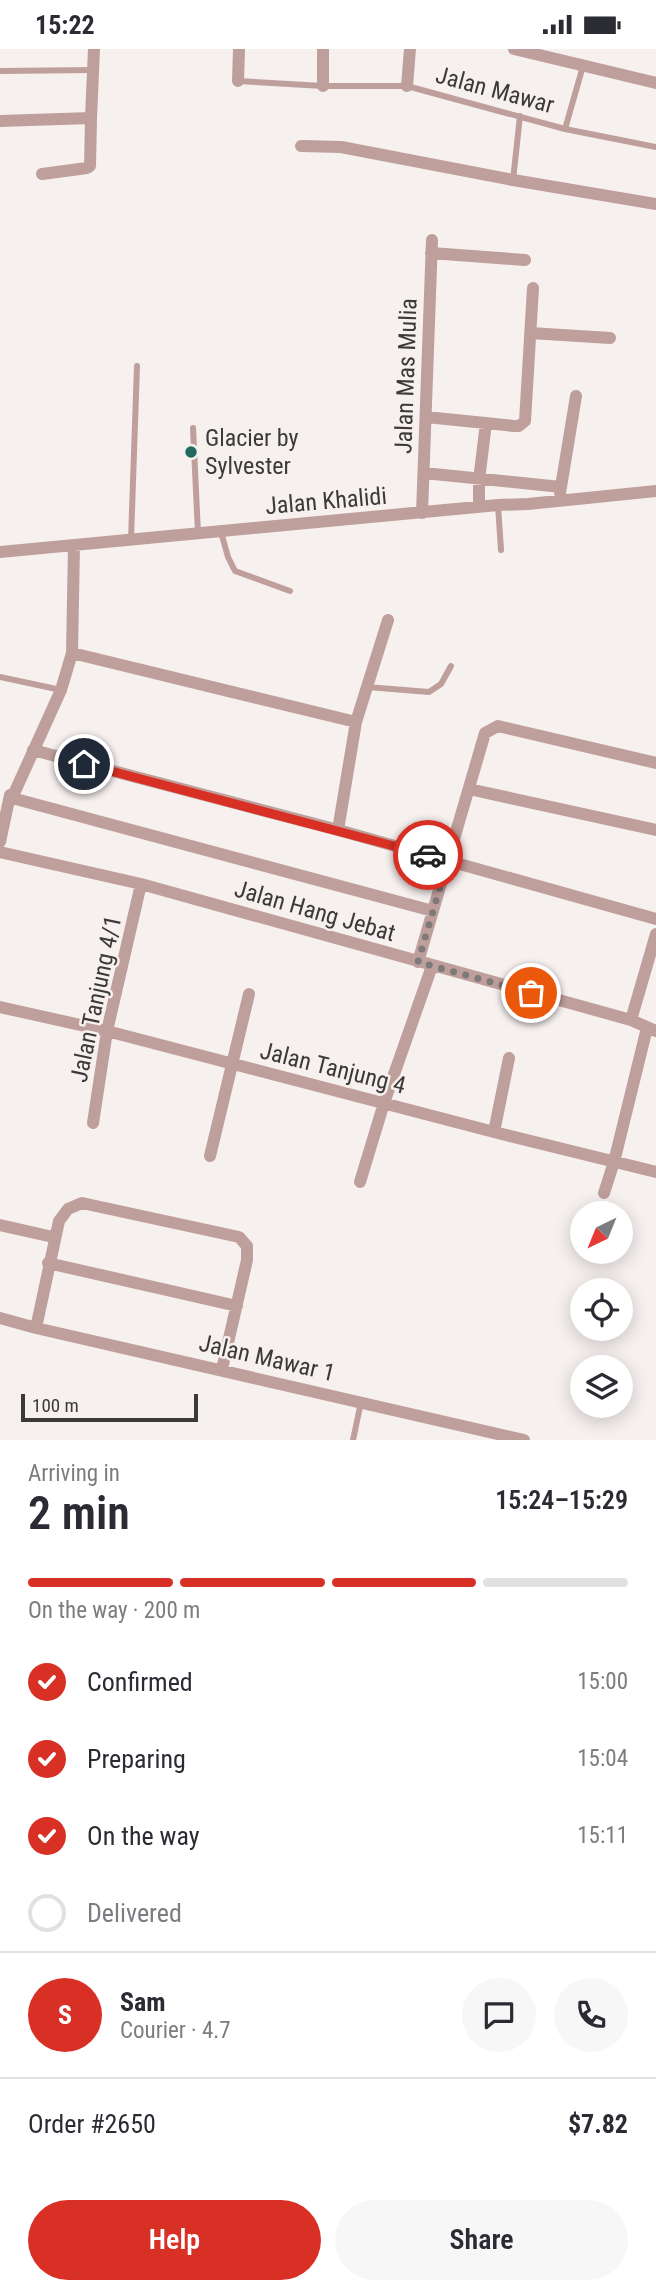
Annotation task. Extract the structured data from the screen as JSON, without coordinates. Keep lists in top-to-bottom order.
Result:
{
  "streets": {
    "street": [
      "Jalan Mas Mulia",
      "Jalan Khalidi",
      "Jalan Hang Jebat",
      "Jalan Tanjung 4/1",
      "Jalan Tanjung 4",
      "Jalan Mawar 1"
    ],
    "lane": ["Jalan Mawar"]
  },
  "crossings": [
    ["Jalan Mas Mulia", "Jalan Khalidi"],
    ["Jalan Hang Jebat", "Jalan Tanjung 4/1"],
    ["Jalan Tanjung 4/1", "Jalan Tanjung 4"]
  ],
  "places": ["Glacier by Sylvester"],
  "scale_bar": "100 m",
  "north": "bottom left",
  "page": {
    "status": "15:22",
    "scale": "100 m",
    "heading": ["2 min", "Arriving in", "15:24–15:29"],
    "panel": [
      "Sam",
      "Courier · 4.7",
      "Order #2650",
      "$7.82"
    ],
    "bar": "On the way · 200 m",
    "list": [
      ["Confirmed", "15:00"],
      ["Preparing", "15:04"],
      ["On the way", "15:11"],
      "Delivered"
    ],
    "round": "S",
    "buttons": ["Help", "Share"]
  }
}
